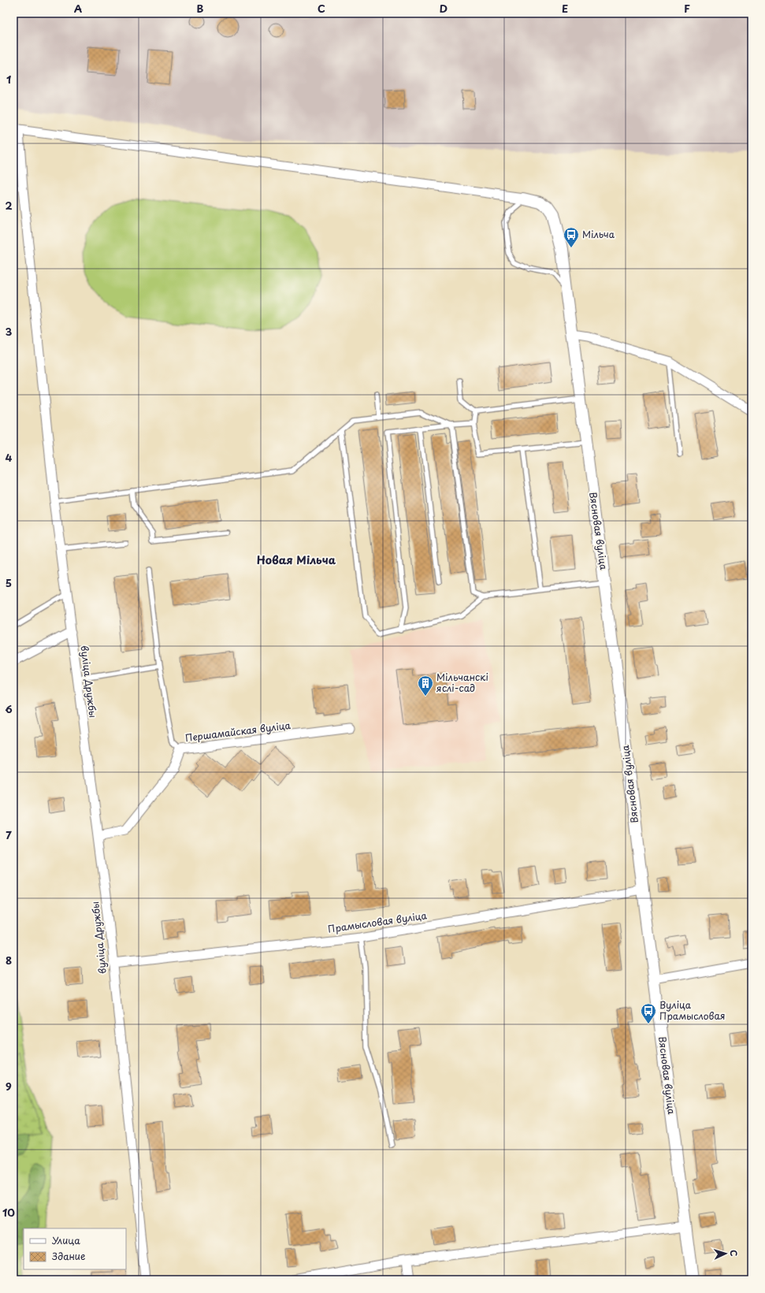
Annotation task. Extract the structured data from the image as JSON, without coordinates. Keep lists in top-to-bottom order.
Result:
{
  "streets": {
    "street": [
      "Вясновая вуліца",
      "вуліца Дружбы",
      "Першамайская вуліца",
      "Прамысловая вуліца"
    ]
  },
  "crossings": [
    ["Вясновая вуліца", "Прамысловая вуліца"],
    ["вуліца Дружбы", "Першамайская вуліца"],
    ["вуліца Дружбы", "Прамысловая вуліца"]
  ],
  "districts": ["Новая Мільча"],
  "places": {
    "bus stop": ["Мільча", "Вуліца Прамысловая"],
    "building": ["Мільчанскі яслі-сад"]
  },
  "legend": ["Улица", "Здание"],
  "north": "right",
  "grid": {
    "columns": [
      "A",
      "B",
      "C",
      "D",
      "E",
      "F"
    ],
    "rows": [
      "1",
      "2",
      "3",
      "4",
      "5",
      "6",
      "7",
      "8",
      "9",
      "10"
    ]
  }
}
